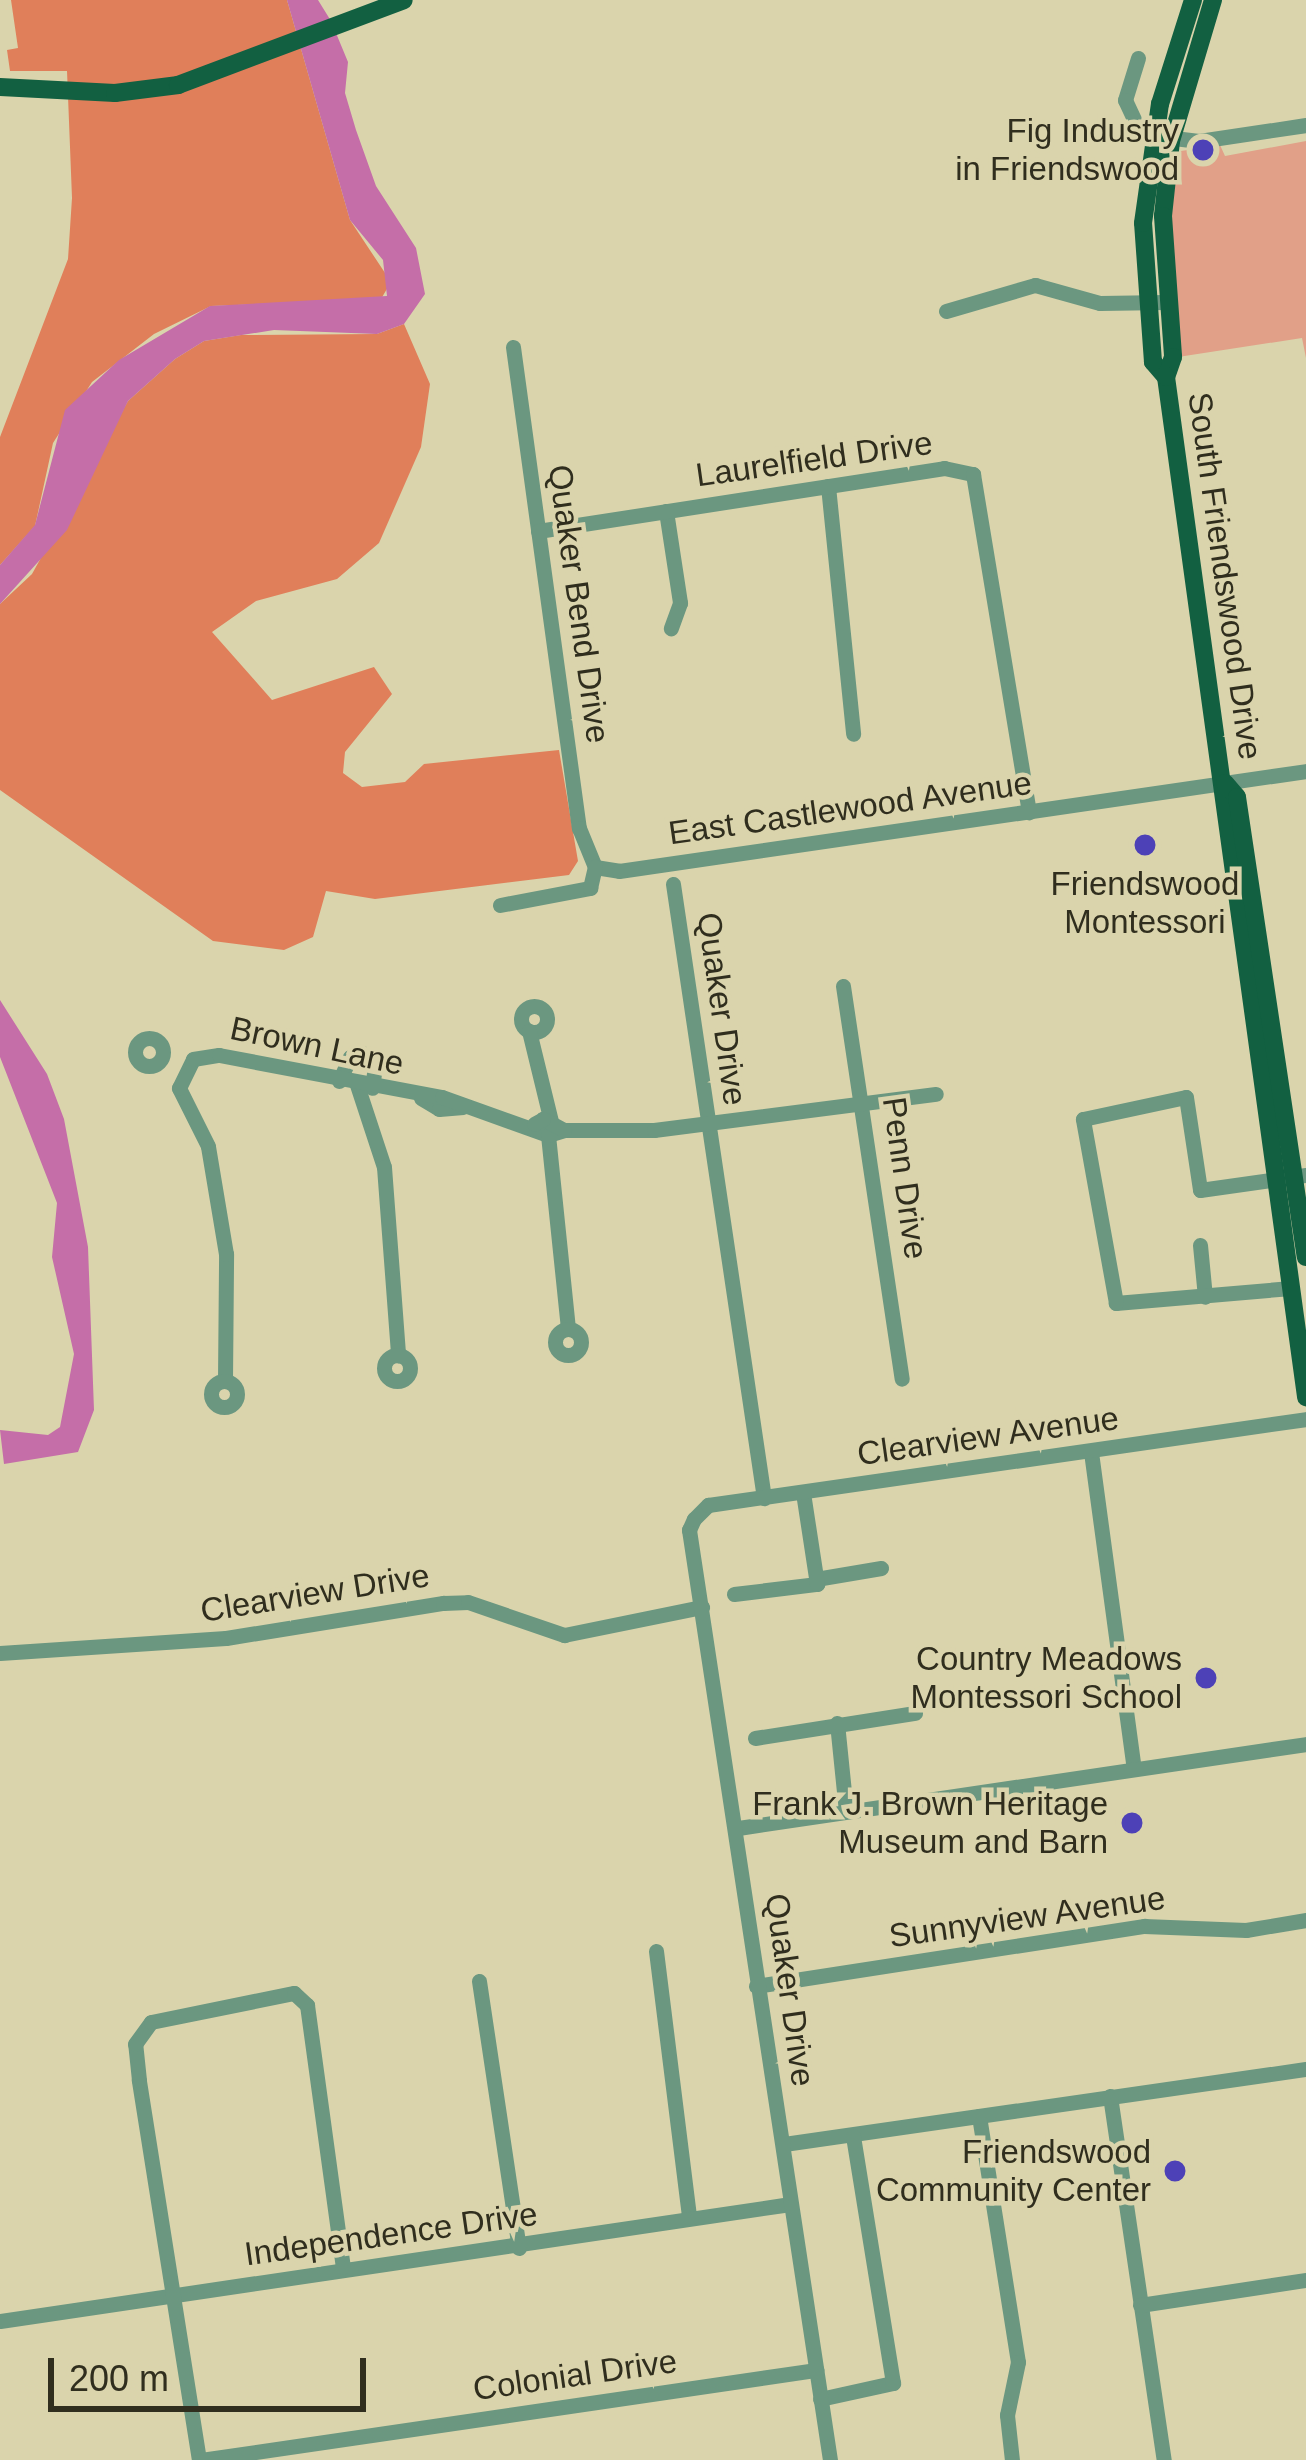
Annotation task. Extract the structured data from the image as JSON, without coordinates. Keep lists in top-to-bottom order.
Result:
{
  "streets": {
    "main road": ["South Friendswood Drive"],
    "street": [
      "Laurelfield Drive",
      "Quaker Bend Drive",
      "East Castlewood Avenue",
      "Quaker Drive",
      "Brown Lane",
      "Penn Drive",
      "Clearview Avenue",
      "Clearview Drive",
      "Sunnyview Avenue",
      "Independence Drive",
      "Colonial Drive"
    ]
  },
  "crossings": [
    ["Laurelfield Drive", "Quaker Bend Drive"],
    ["Laurelfield Drive", "East Castlewood Avenue"],
    ["South Friendswood Drive", "East Castlewood Avenue"],
    ["Quaker Bend Drive", "East Castlewood Avenue"],
    ["Quaker Drive", "Brown Lane"],
    ["Quaker Drive", "Clearview Avenue"],
    ["Quaker Drive", "Clearview Drive"],
    ["Quaker Drive", "Sunnyview Avenue"],
    ["Quaker Drive", "Independence Drive"],
    ["Quaker Drive", "Colonial Drive"],
    ["Brown Lane", "Penn Drive"]
  ],
  "places": [
    "Fig Industry in Friendswood",
    "Friendswood Montessori",
    "Country Meadows Montessori School",
    "Frank J. Brown Heritage Museum and Barn",
    "Friendswood Community Center"
  ],
  "scale_bar": "200 m"
}
